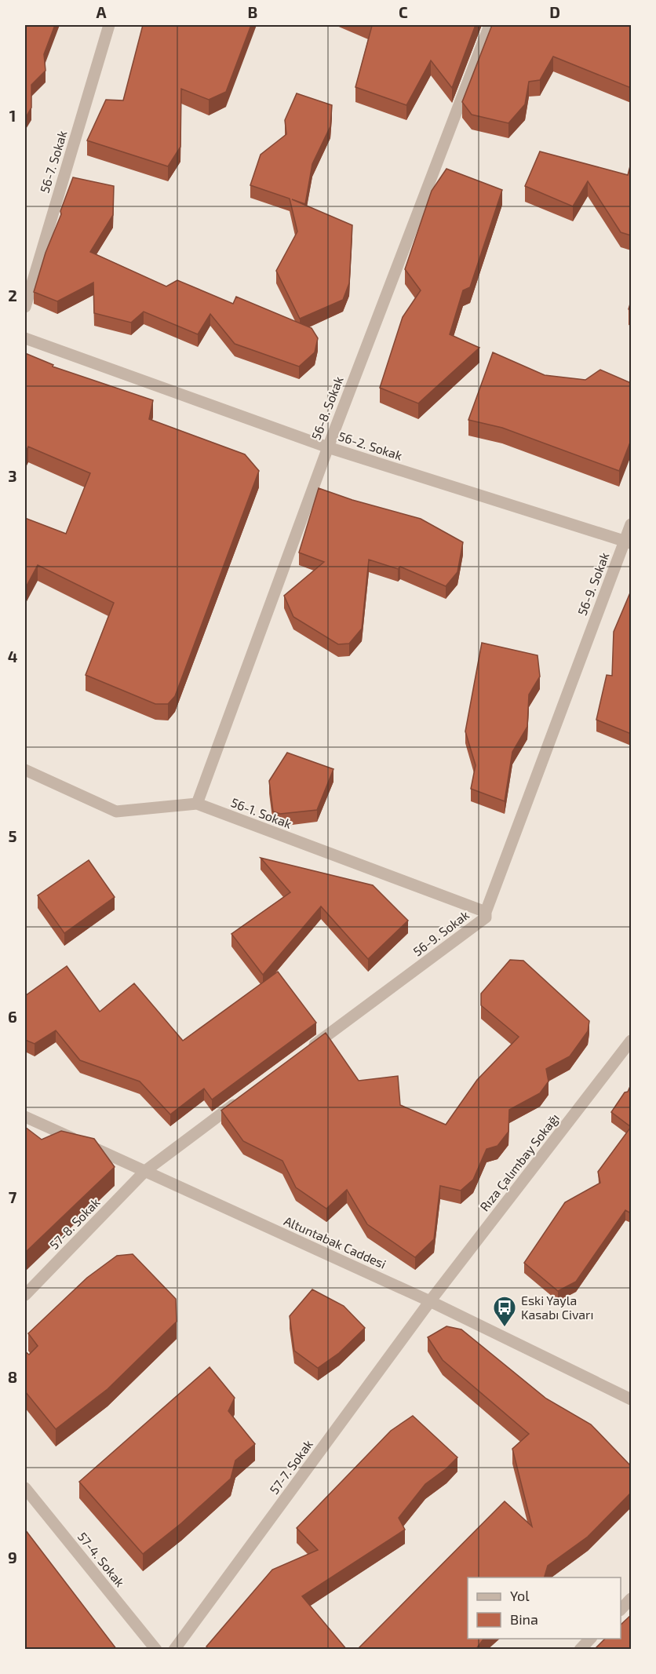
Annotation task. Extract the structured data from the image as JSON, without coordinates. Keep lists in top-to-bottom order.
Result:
{
  "streets": {
    "street": [
      "56-7. Sokak",
      "56-8. Sokak",
      "56-2. Sokak",
      "56-9. Sokak",
      "56-1. Sokak",
      "Rıza Çalımbay Sokağı",
      "57-8. Sokak",
      "Altuntabak Caddesi",
      "57-7. Sokak",
      "57-4. Sokak"
    ]
  },
  "crossings": [
    ["56-8. Sokak", "56-2. Sokak"],
    ["56-8. Sokak", "56-1. Sokak"],
    ["56-2. Sokak", "56-9. Sokak"],
    ["56-9. Sokak", "56-1. Sokak"],
    ["Rıza Çalımbay Sokağı", "Altuntabak Caddesi"],
    ["Rıza Çalımbay Sokağı", "57-7. Sokak"],
    ["57-8. Sokak", "Altuntabak Caddesi"],
    ["Altuntabak Caddesi", "57-7. Sokak"]
  ],
  "places": {
    "bus stop": ["Eski Yayla Kasabı Civarı"]
  },
  "legend": ["Yol", "Bina"],
  "grid": {
    "columns": [
      "A",
      "B",
      "C",
      "D"
    ],
    "rows": [
      "1",
      "2",
      "3",
      "4",
      "5",
      "6",
      "7",
      "8",
      "9"
    ]
  }
}
